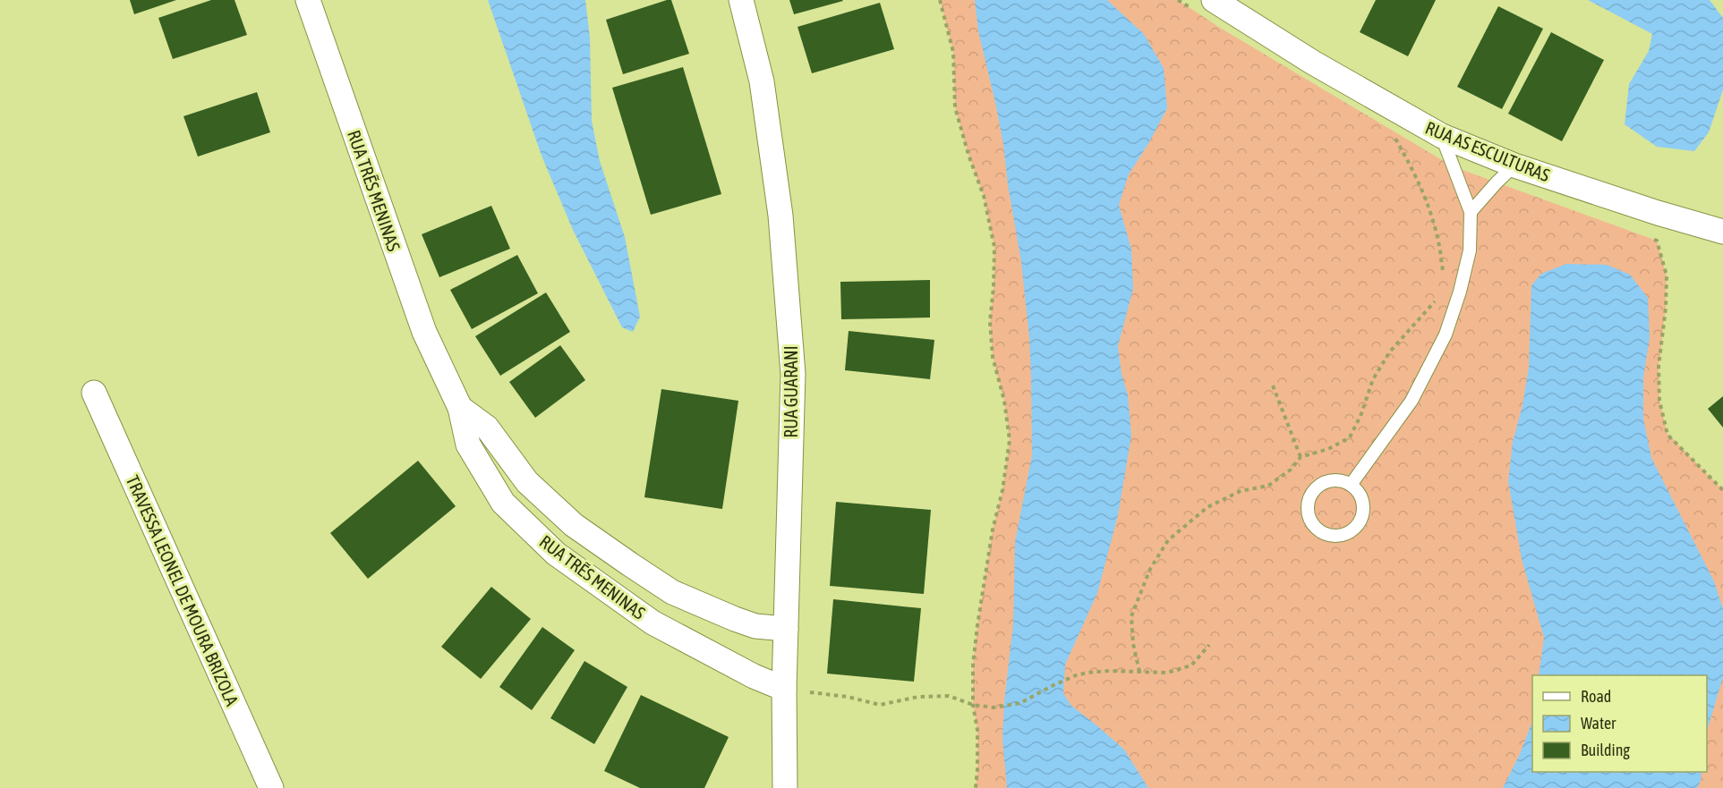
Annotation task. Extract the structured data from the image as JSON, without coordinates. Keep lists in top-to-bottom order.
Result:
{
  "streets": {
    "street": [
      "RUA AS ESCULTURAS",
      "RUA TRẼS MENINAS",
      "RUA GUARANI",
      "TRAVESSA LEONEL DE MOURA BRIZOLA"
    ]
  },
  "crossings": [
    ["RUA TRẼS MENINAS", "RUA GUARANI"]
  ],
  "legend": ["Road", "Water", "Building"]
}
